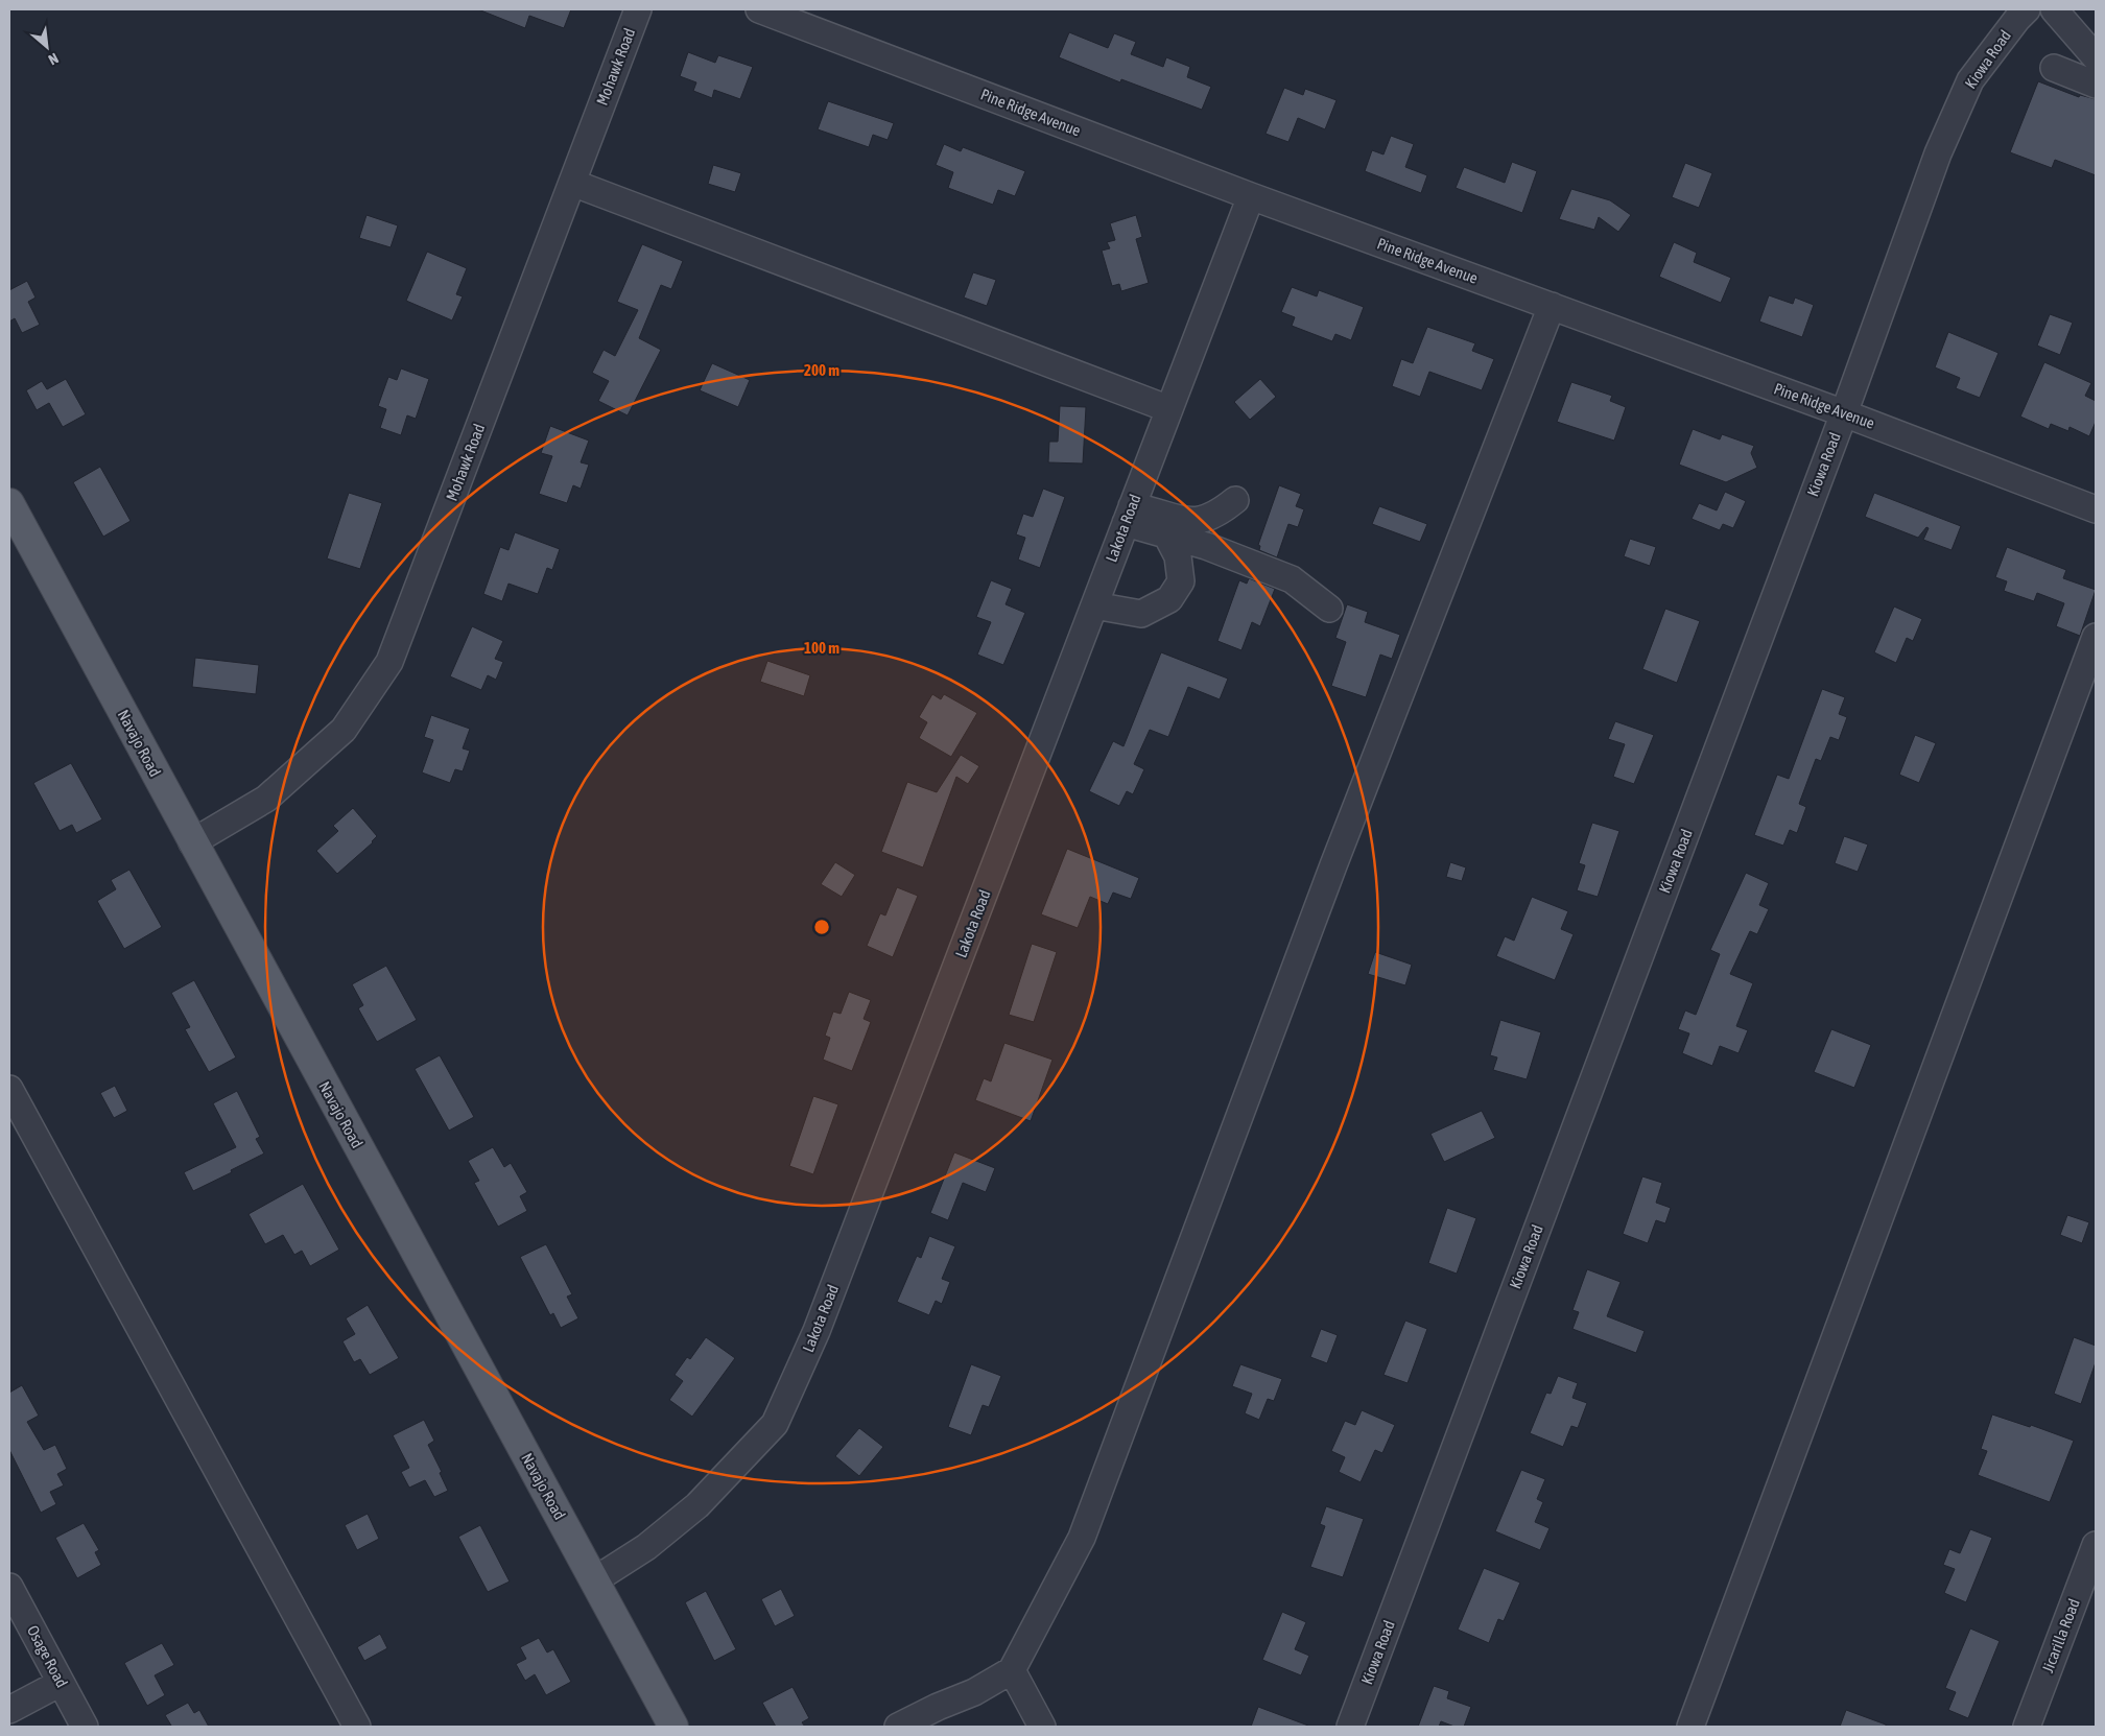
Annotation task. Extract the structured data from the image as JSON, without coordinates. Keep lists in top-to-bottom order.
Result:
{
  "streets": {
    "main road": ["Navajo Road"],
    "street": [
      "Kiowa Road",
      "Mohawk Road",
      "Pine Ridge Avenue",
      "Lakota Road",
      "Jicarilla Road",
      "Osage Road"
    ]
  },
  "crossings": [
    ["Kiowa Road", "Pine Ridge Avenue"],
    ["Mohawk Road", "Navajo Road"],
    ["Pine Ridge Avenue", "Lakota Road"],
    ["Lakota Road", "Navajo Road"]
  ],
  "north": "bottom right",
  "rings": ["200 m", "100 m"]
}
